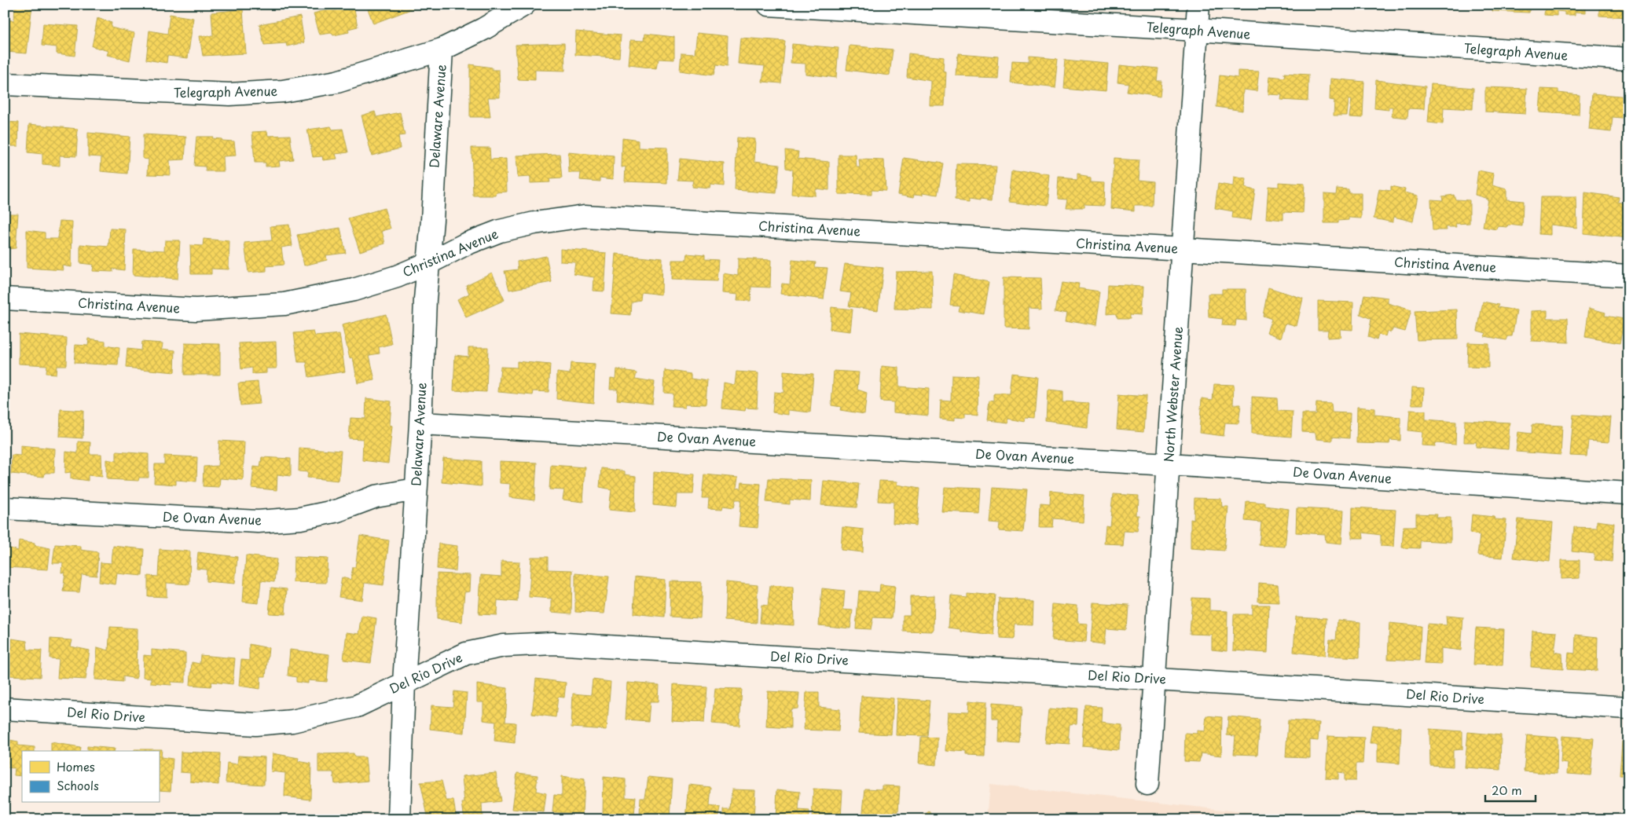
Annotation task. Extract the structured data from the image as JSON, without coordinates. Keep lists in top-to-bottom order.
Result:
{
  "streets": {
    "street": [
      "Telegraph Avenue",
      "Delaware Avenue",
      "Christina Avenue",
      "North Webster Avenue",
      "De Ovan Avenue",
      "Del Rio Drive"
    ]
  },
  "crossings": [
    ["Telegraph Avenue", "Delaware Avenue"],
    ["Telegraph Avenue", "North Webster Avenue"],
    ["Delaware Avenue", "Christina Avenue"],
    ["Delaware Avenue", "De Ovan Avenue"],
    ["Delaware Avenue", "Del Rio Drive"],
    ["Christina Avenue", "North Webster Avenue"],
    ["North Webster Avenue", "De Ovan Avenue"],
    ["North Webster Avenue", "Del Rio Drive"]
  ],
  "legend": ["Homes", "Schools"],
  "scale_bar": "20 m"
}
